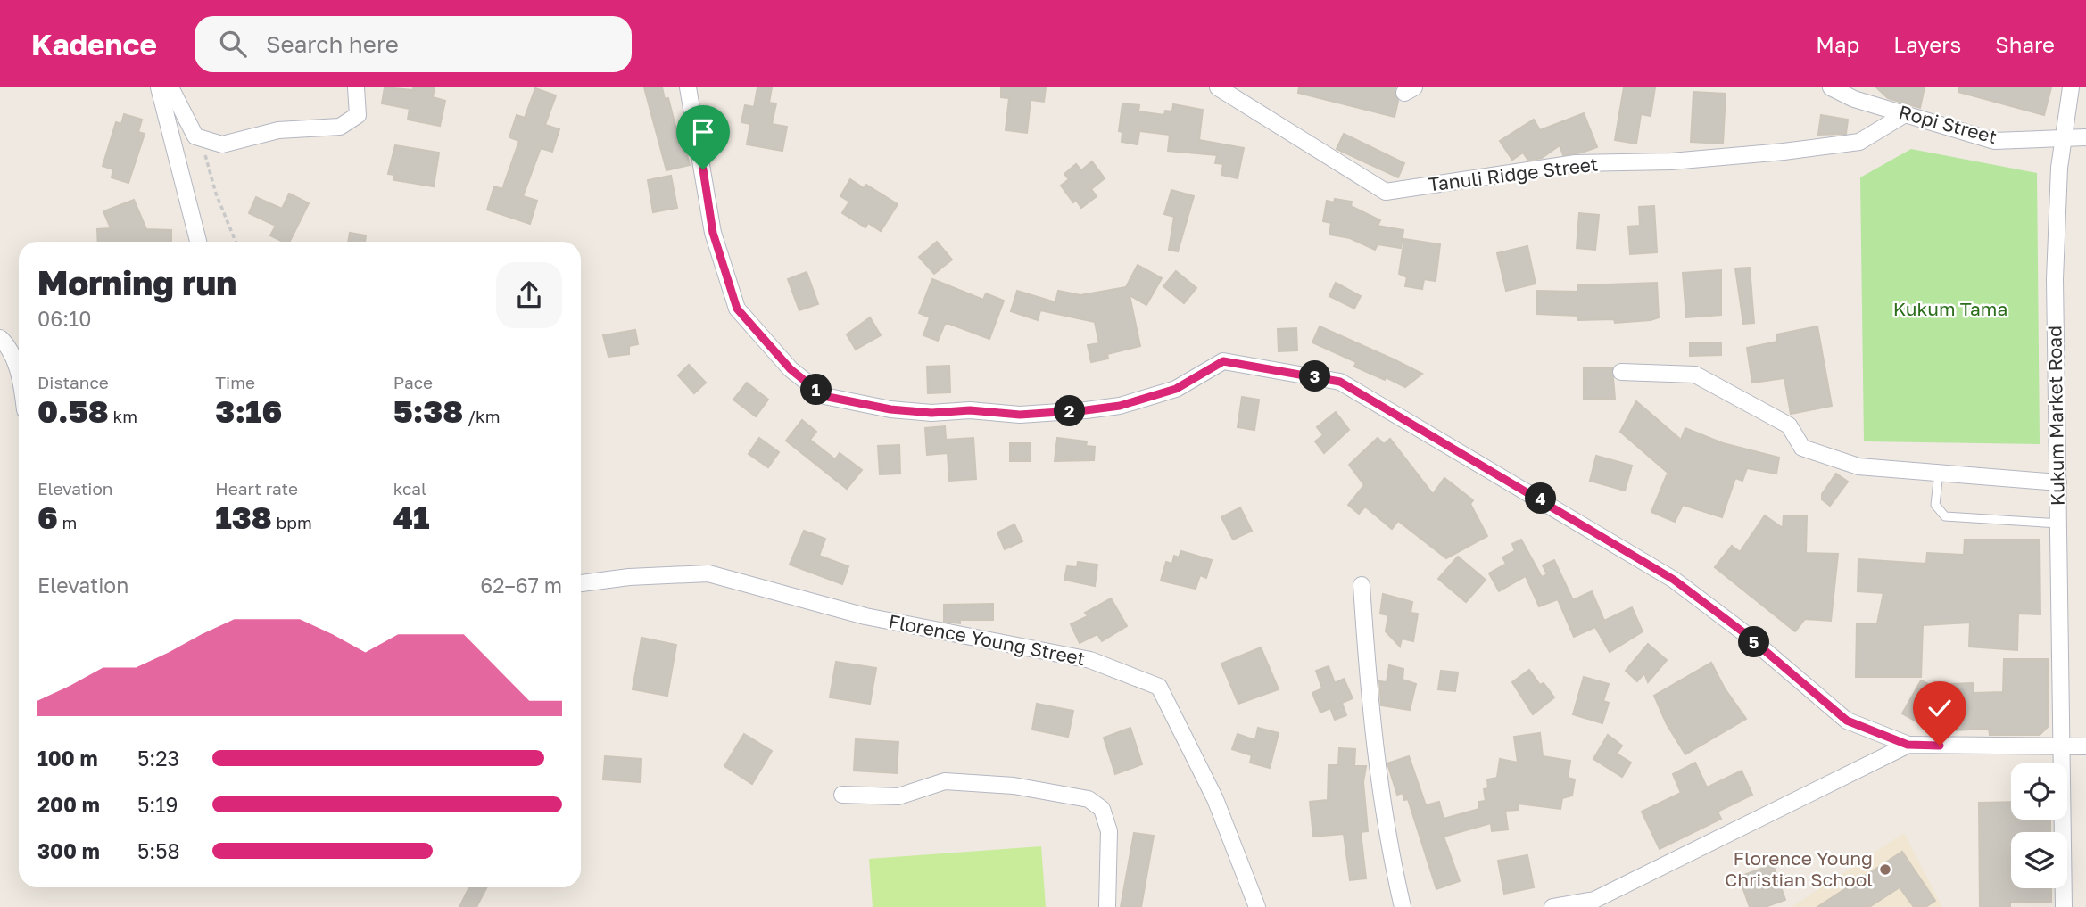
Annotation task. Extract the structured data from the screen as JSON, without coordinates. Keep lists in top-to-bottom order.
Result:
{
  "streets": {
    "street": [
      "Ropi Street",
      "Tanuli Ridge Street",
      "Kukum Market Road",
      "Florence Young Street"
    ]
  },
  "crossings": [
    ["Ropi Street", "Tanuli Ridge Street"],
    ["Ropi Street", "Kukum Market Road"]
  ],
  "parks": ["Kukum Tama"],
  "places": ["Florence Young Christian School"],
  "page": {
    "header": "Kadence",
    "search": "Search here",
    "nav": ["Map", "Layers", "Share"],
    "heading": ["Morning run", "06:10"],
    "stats": [
      ["Distance", "0.58 km"],
      ["Time", "3:16"],
      ["Pace", "5:38 /km"],
      ["Elevation", "6 m"],
      ["Heart rate", "138 bpm"],
      ["kcal", "41"]
    ],
    "pins": [
      "3",
      "1",
      "2",
      "4",
      "5"
    ],
    "chart": ["Elevation", "62–67 m"],
    "list": [
      {
        "name": "100 m",
        "note": "5:23"
      },
      {
        "name": "200 m",
        "note": "5:19"
      },
      {
        "name": "300 m",
        "note": "5:58"
      }
    ]
  }
}
